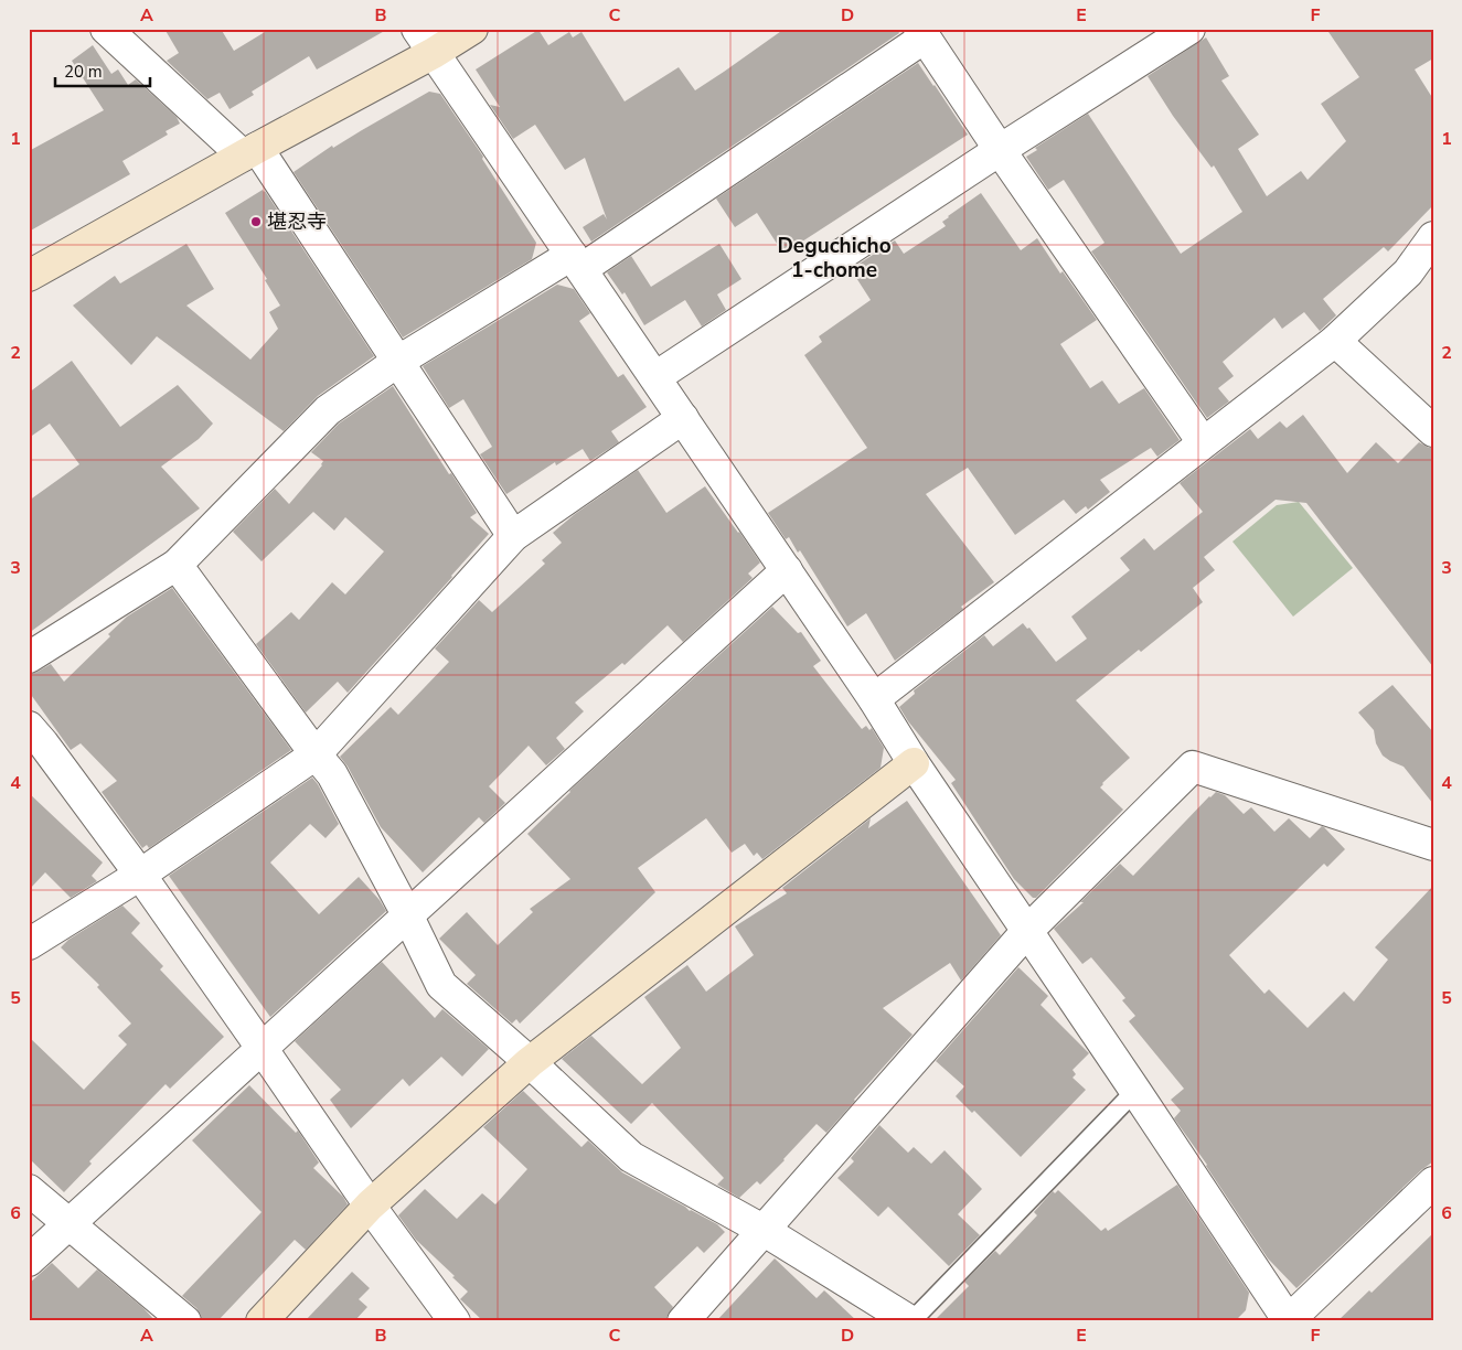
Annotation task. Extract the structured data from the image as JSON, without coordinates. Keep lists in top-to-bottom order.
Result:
{
  "districts": ["Deguchicho 1-chome"],
  "places": ["堪忍寺"],
  "scale_bar": "20 m",
  "grid": {
    "columns": [
      "A",
      "B",
      "C",
      "D",
      "E",
      "F"
    ],
    "rows": [
      "1",
      "2",
      "3",
      "4",
      "5",
      "6"
    ]
  }
}
